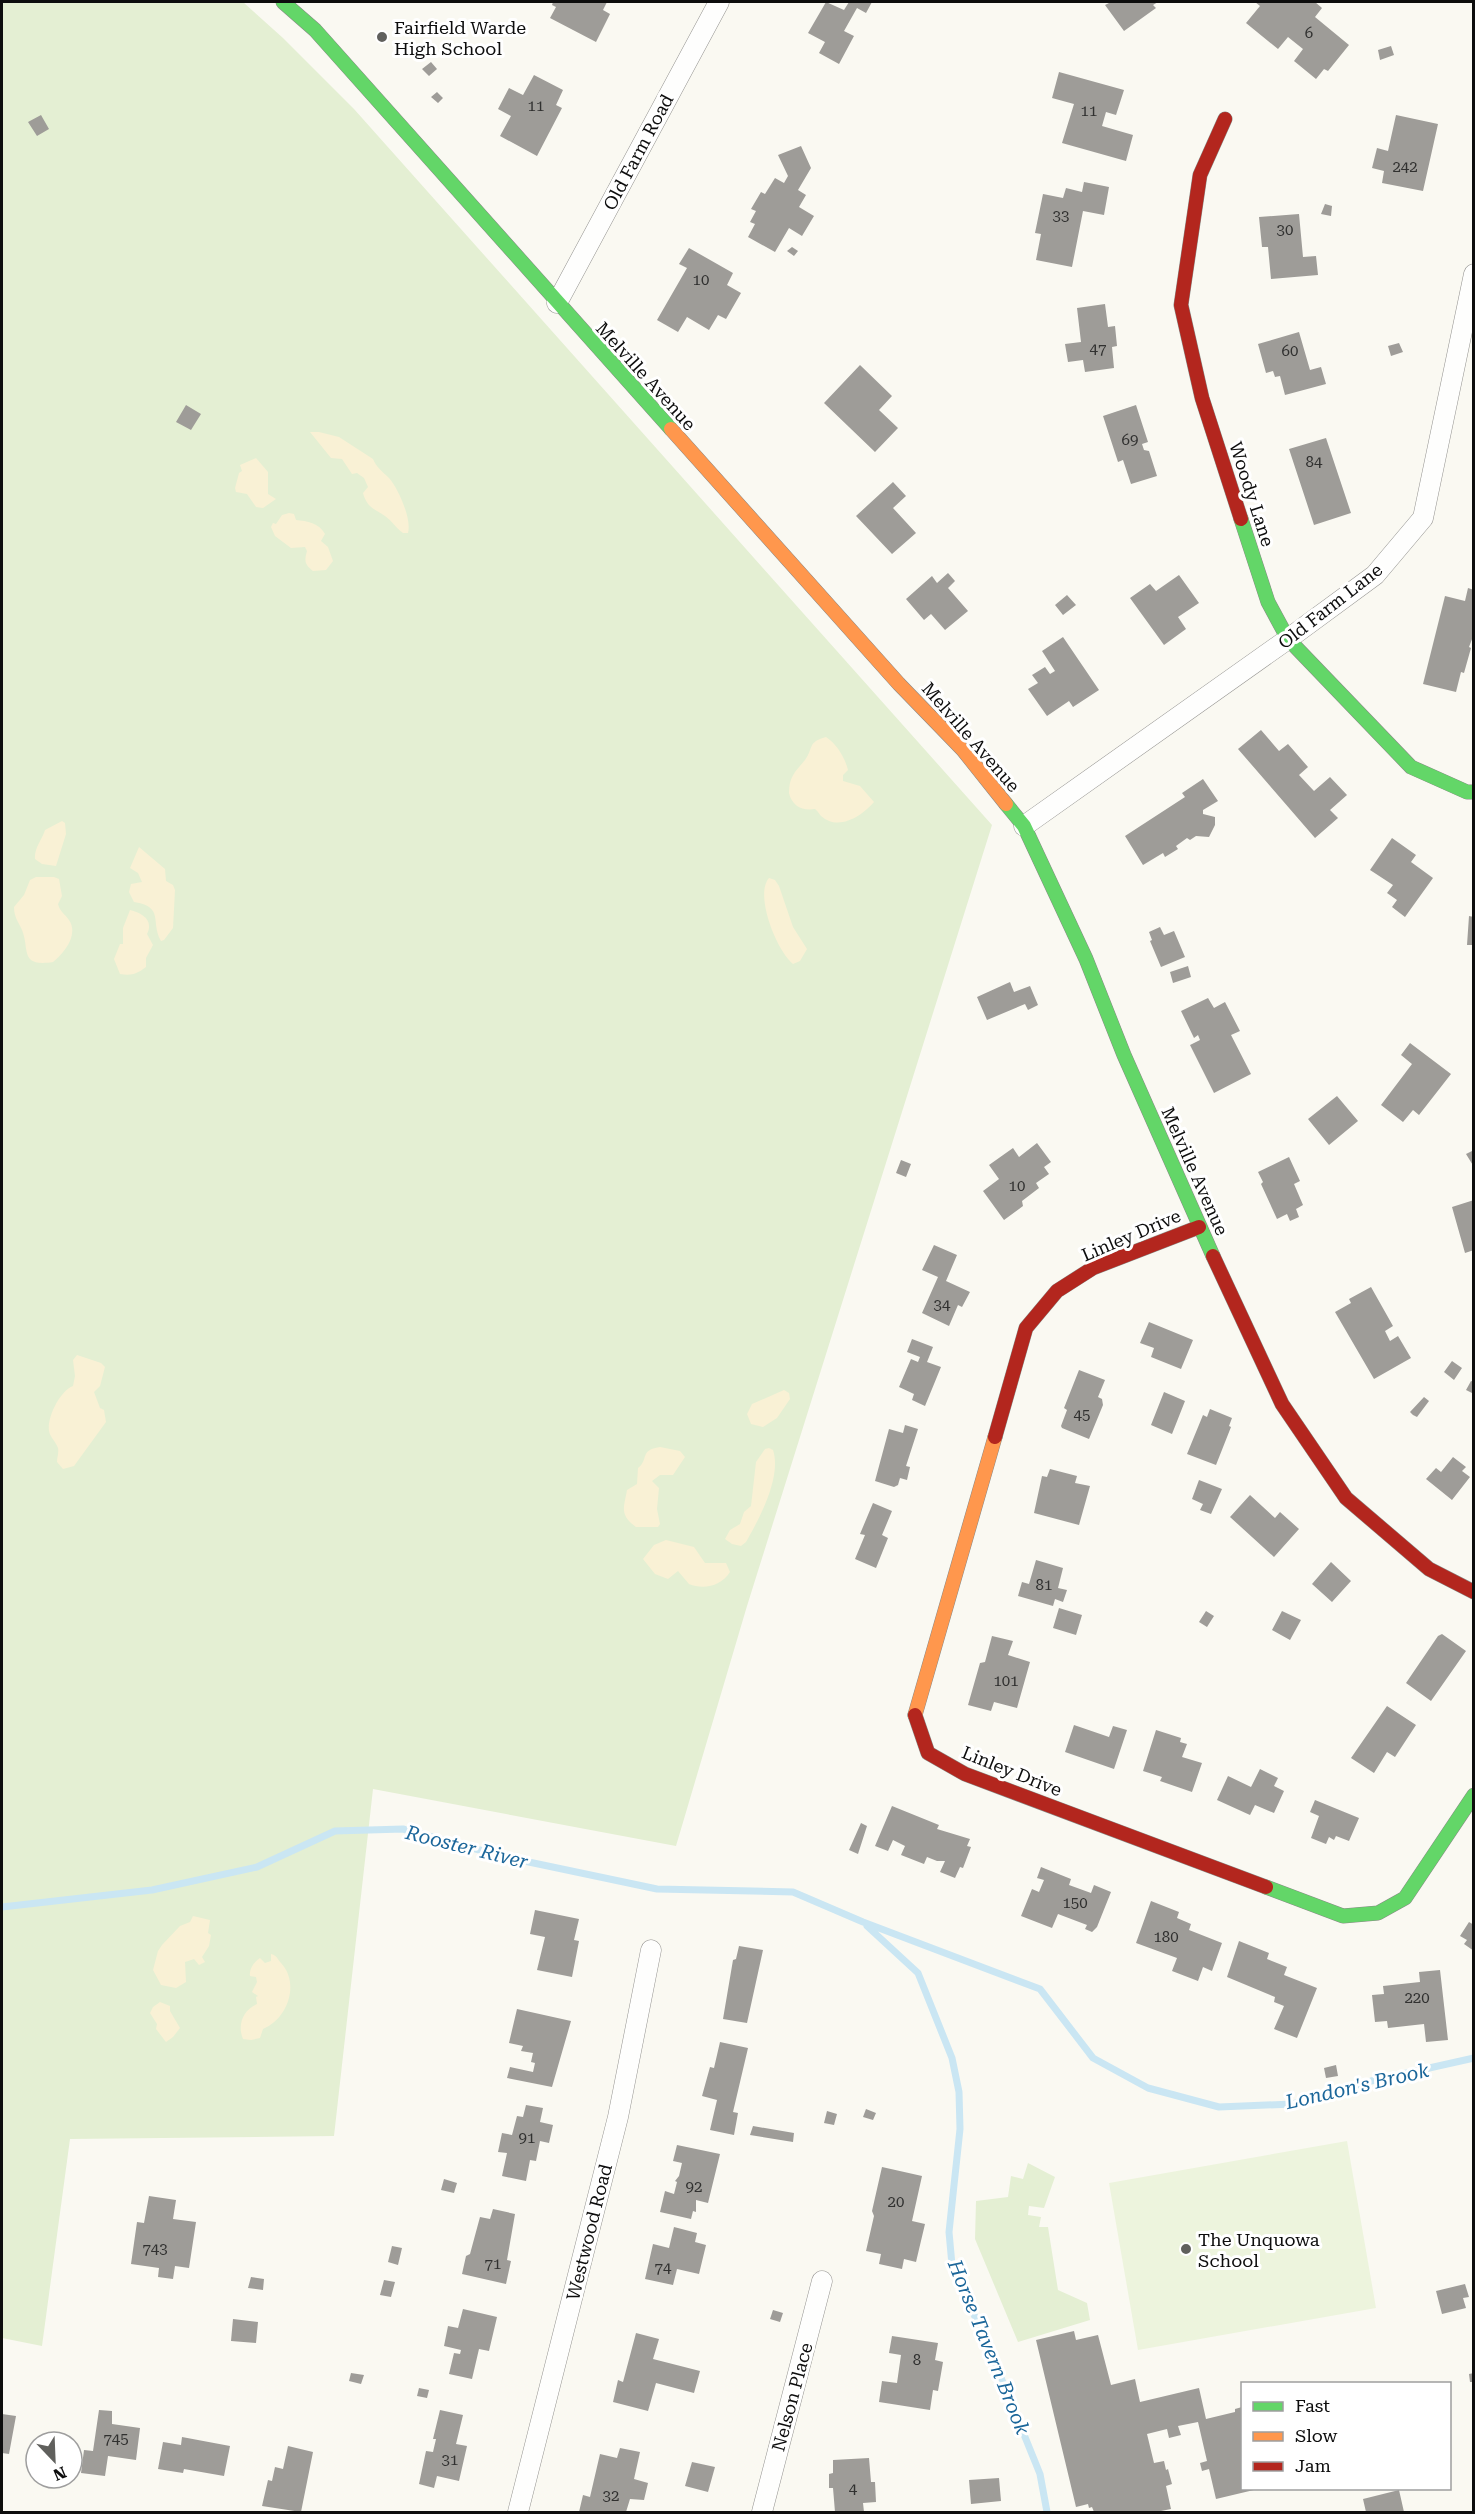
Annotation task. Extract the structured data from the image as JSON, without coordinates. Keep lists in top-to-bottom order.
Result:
{
  "streets": {
    "street": [
      "Old Farm Road",
      "Melville Avenue",
      "Woody Lane",
      "Old Farm Lane",
      "Linley Drive",
      "Westwood Road",
      "Nelson Place"
    ]
  },
  "crossings": [
    ["Old Farm Road", "Melville Avenue"],
    ["Melville Avenue", "Old Farm Lane"],
    ["Melville Avenue", "Linley Drive"],
    ["Woody Lane", "Old Farm Lane"]
  ],
  "water": ["Rooster River", "London's Brook", "Horse Tavern Brook"],
  "places": ["Fairfield Warde High School", "The Unquowa School"],
  "house_numbers": [
    "6",
    "11",
    "11",
    "242",
    "33",
    "30",
    "10",
    "47",
    "60",
    "69",
    "84",
    "10",
    "34",
    "45",
    "81",
    "101",
    "150",
    "180",
    "220",
    "91",
    "92",
    "20",
    "743",
    "71",
    "74",
    "8",
    "745",
    "31",
    "4",
    "32"
  ],
  "legend": ["Fast", "Slow", "Jam"],
  "north": "bottom right"
}
